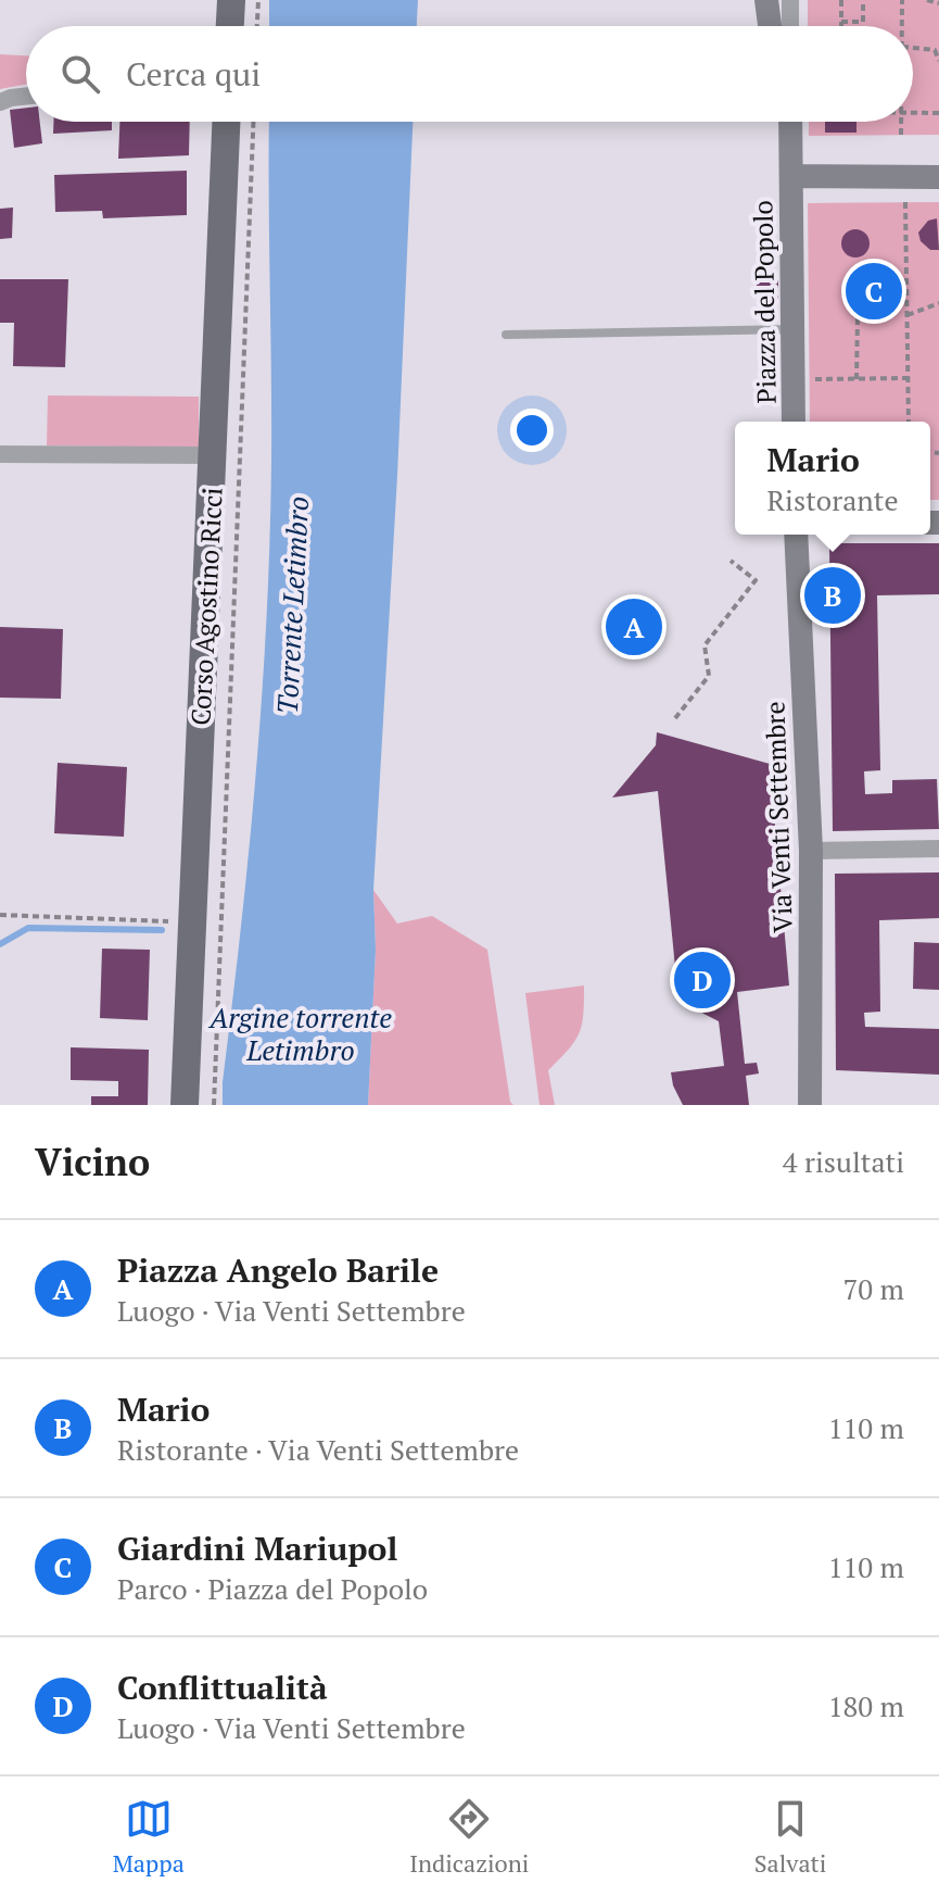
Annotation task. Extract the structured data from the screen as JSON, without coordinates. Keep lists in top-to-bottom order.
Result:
{
  "streets": {
    "main road": ["Corso Agostino Ricci"],
    "street": ["Piazza del Popolo", "Via Venti Settembre"]
  },
  "water": ["Torrente Letimbro", "Argine torrente Letimbro"],
  "page": {
    "search": "Cerca qui",
    "pins": [
      "C",
      "B",
      "A",
      "D"
    ],
    "popup": ["Mario", "Ristorante"],
    "heading": ["Vicino", "4 risultati"],
    "list": [
      {
        "mark": "A",
        "name": "Piazza Angelo Barile",
        "note": "Luogo · Via Venti Settembre",
        "value": "70 m"
      },
      {
        "mark": "B",
        "name": "Mario",
        "note": "Ristorante · Via Venti Settembre",
        "value": "110 m"
      },
      {
        "mark": "C",
        "name": "Giardini Mariupol",
        "note": "Parco · Piazza del Popolo",
        "value": "110 m"
      },
      {
        "mark": "D",
        "name": "Conflittualità",
        "note": "Luogo · Via Venti Settembre",
        "value": "180 m"
      }
    ],
    "nav": ["Mappa", "Indicazioni", "Salvati"]
  }
}
